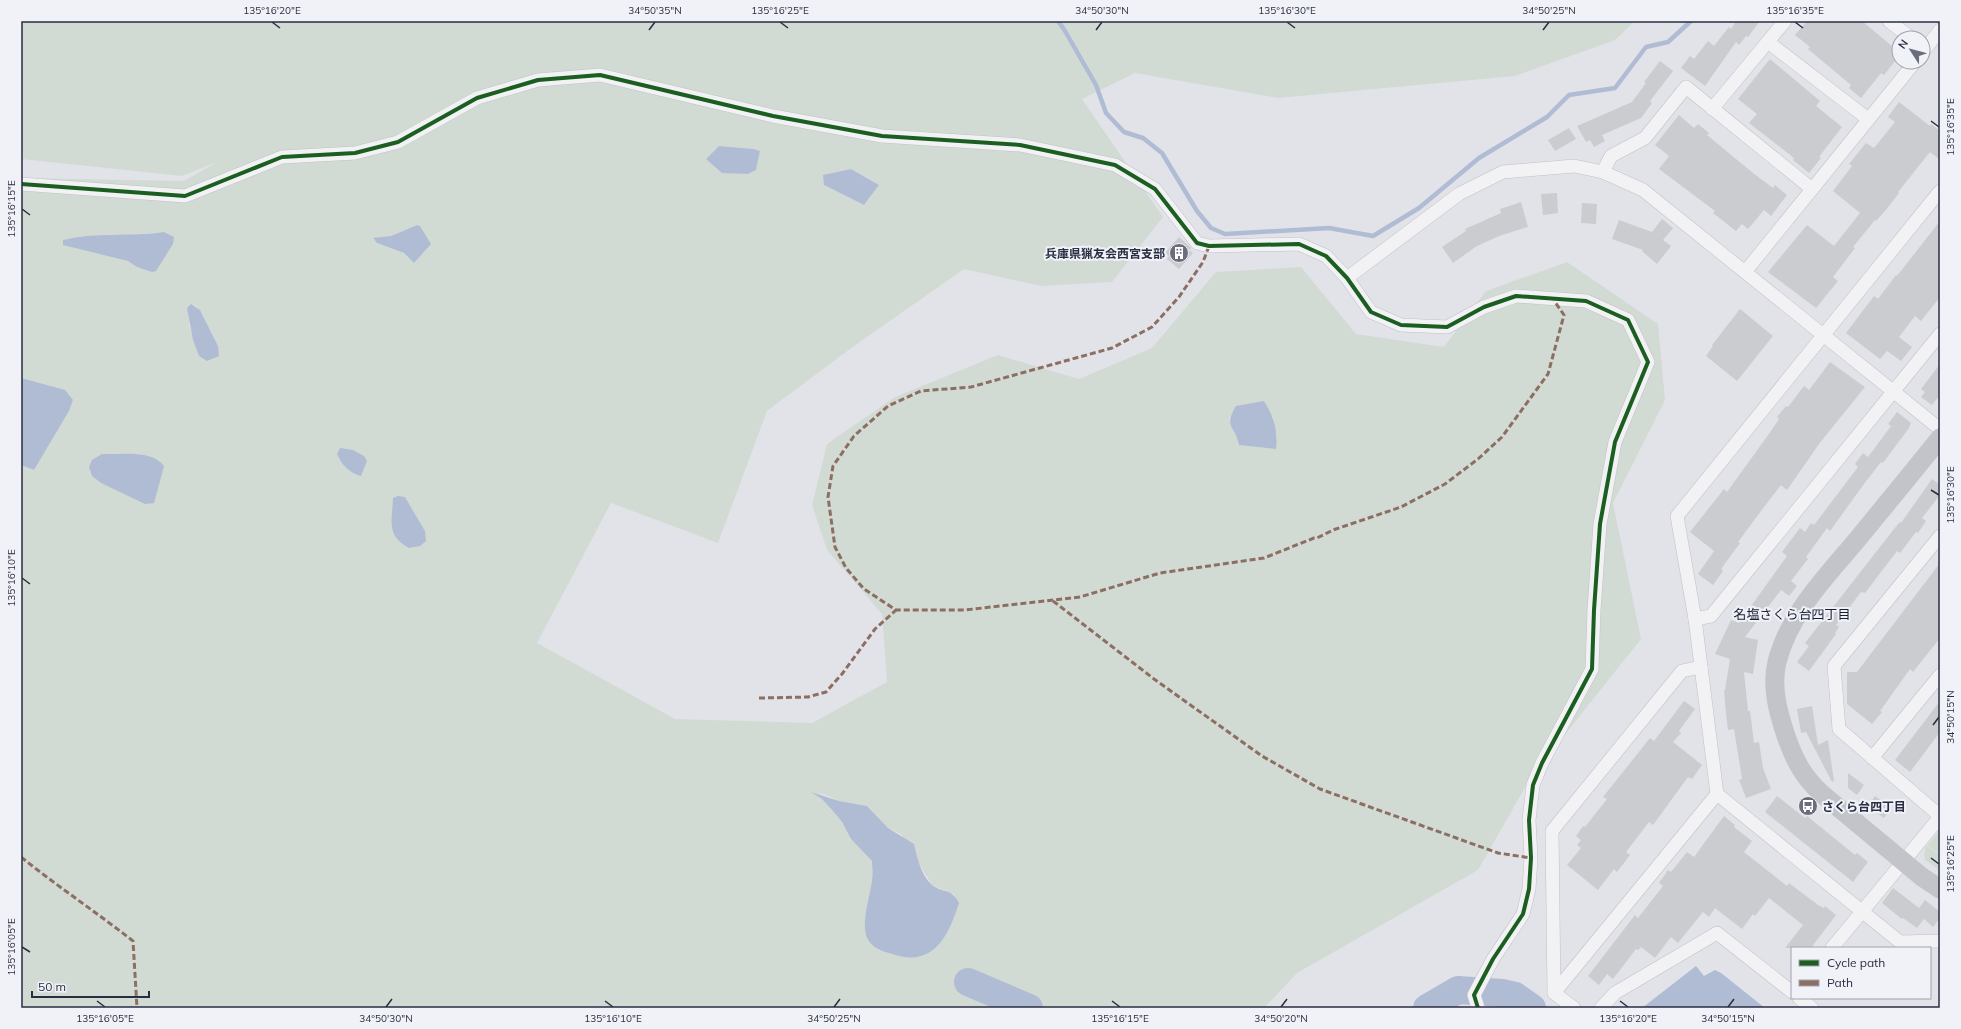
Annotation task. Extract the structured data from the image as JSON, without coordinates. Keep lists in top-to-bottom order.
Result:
{
  "districts": ["名塩さくら台四丁目"],
  "places": {
    "building": ["兵庫県猟友会西宮支部"],
    "bus stop": ["さくら台四丁目"]
  },
  "legend": ["Cycle path", "Path"],
  "scale_bar": "50 m",
  "north": "top left",
  "coordinates": [
    "135°16'20\"E",
    "34°50'35\"N",
    "135°16'25\"E",
    "34°50'30\"N",
    "135°16'30\"E",
    "34°50'25\"N",
    "135°16'35\"E",
    "135°16'15\"E",
    "135°16'10\"E",
    "34°50'15\"N",
    "135°16'05\"E",
    "34°50'20\"N"
  ]
}
